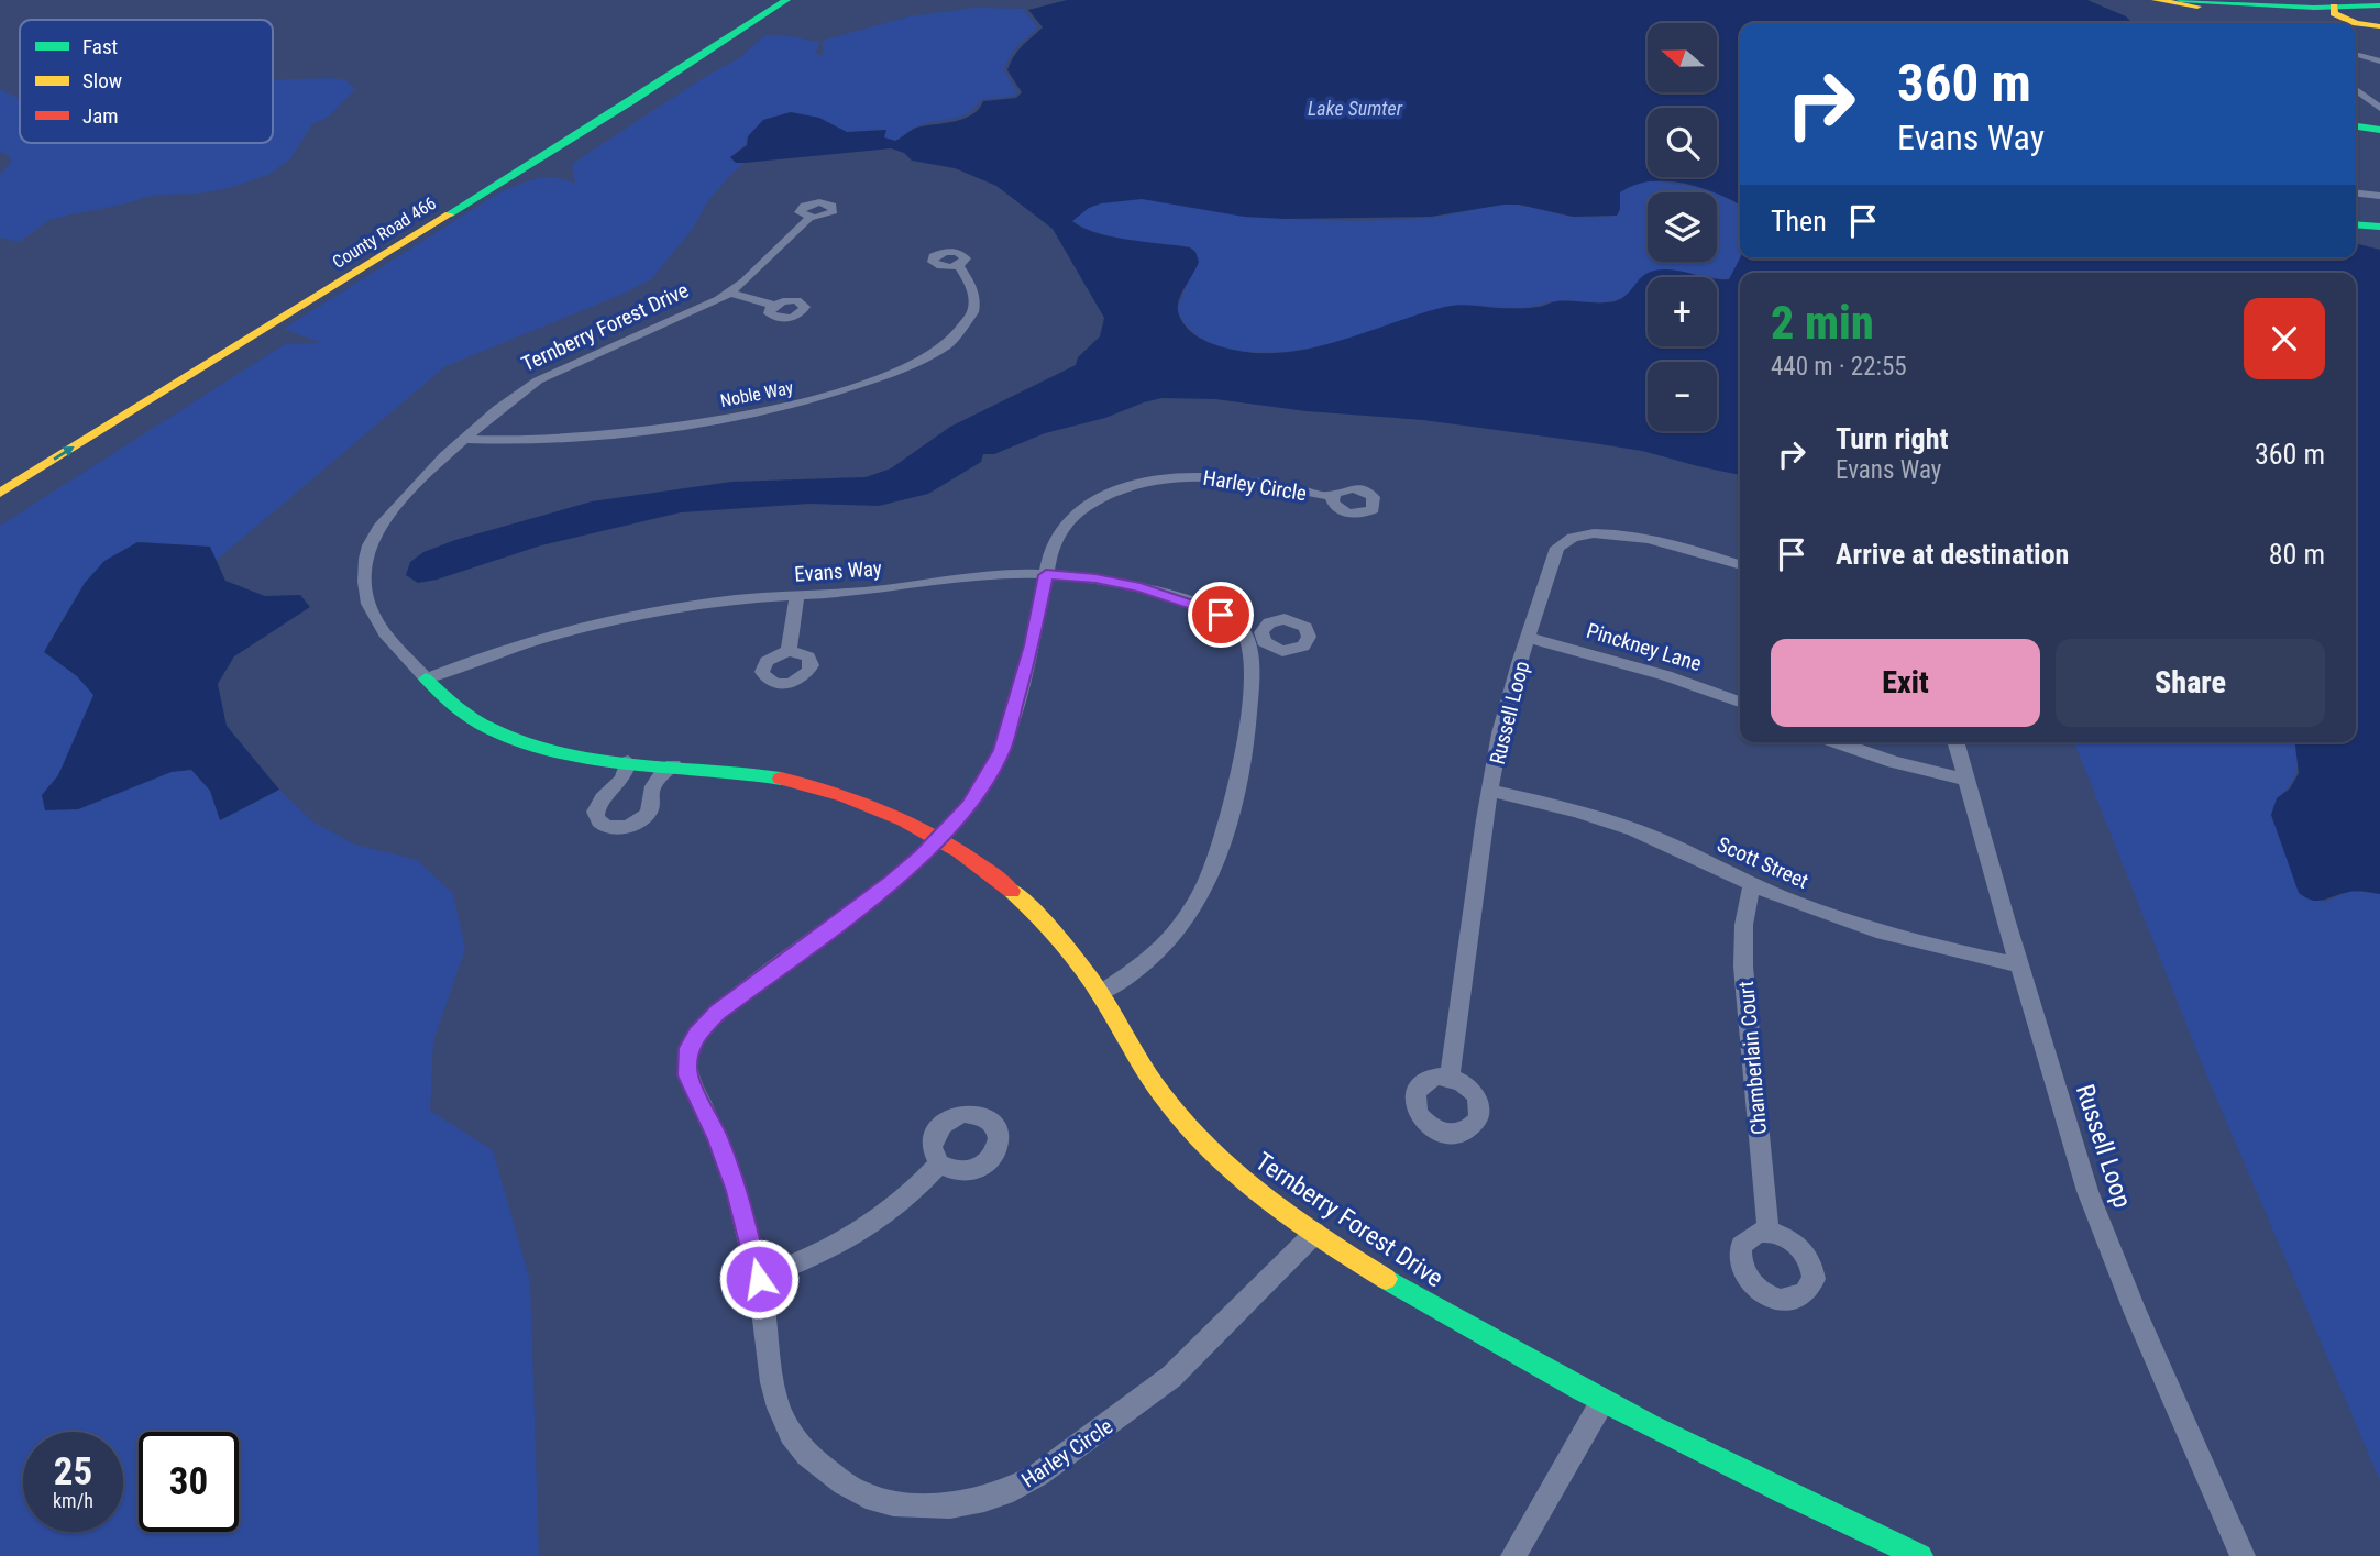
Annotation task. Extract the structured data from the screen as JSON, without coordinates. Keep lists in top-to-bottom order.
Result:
{
  "streets": {
    "main road": ["County Road 466", "Ternberry Forest Drive"],
    "street": [
      "Noble Way",
      "Harley Circle",
      "Evans Way",
      "Pinckney Lane",
      "Russell Loop",
      "Scott Street",
      "Chamberlain Court"
    ]
  },
  "crossings": [
    ["Ternberry Forest Drive", "Noble Way"],
    ["Ternberry Forest Drive", "Harley Circle"],
    ["Ternberry Forest Drive", "Evans Way"],
    ["Harley Circle", "Evans Way"],
    ["Pinckney Lane", "Russell Loop"],
    ["Russell Loop", "Scott Street"],
    ["Scott Street", "Chamberlain Court"]
  ],
  "water": ["Lake Sumter"],
  "legend": ["Fast", "Slow", "Jam"],
  "north": "left",
  "page": {
    "map_buttons": ["+", "−"],
    "turn": ["360 m", "Evans Way"],
    "then": "Then",
    "heading": ["2 min", "440 m · 22:55"],
    "list": [
      {
        "name": "Turn right",
        "note": "Evans Way",
        "value": "360 m"
      },
      {
        "name": "Arrive at destination",
        "value": "80 m"
      }
    ],
    "buttons": ["Exit", "Share"],
    "speed": "25 km/h",
    "limit": "30"
  }
}
